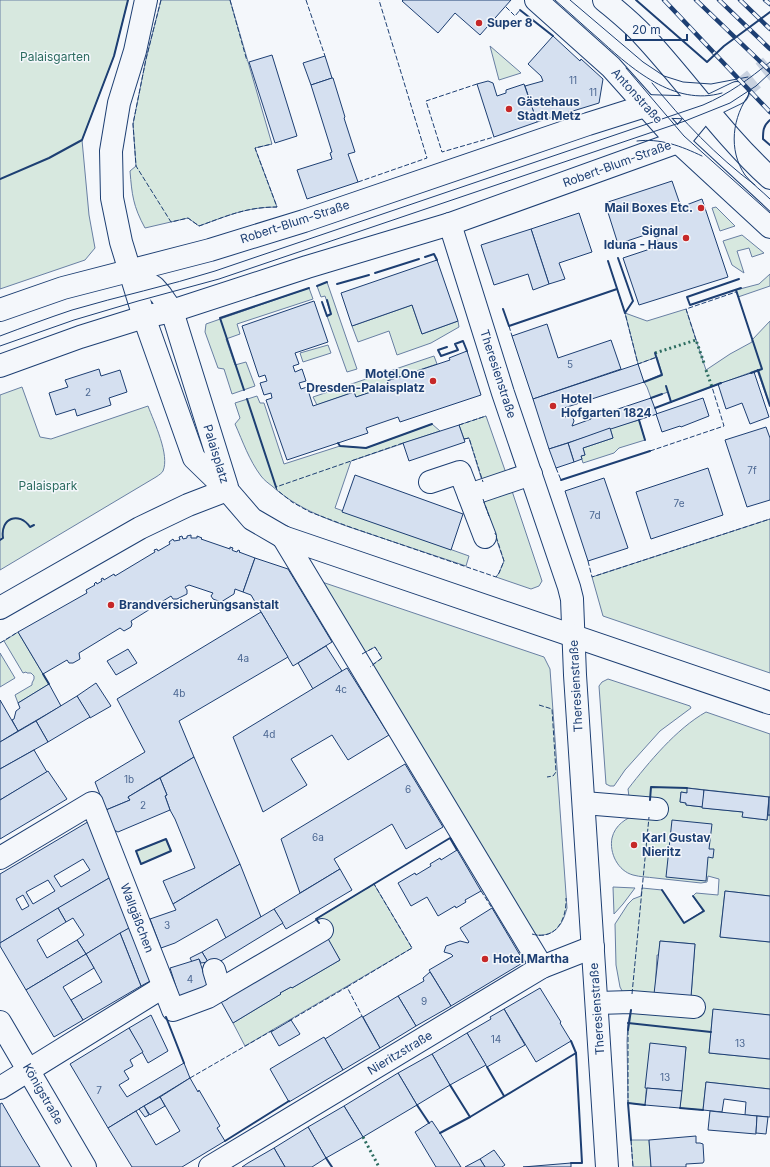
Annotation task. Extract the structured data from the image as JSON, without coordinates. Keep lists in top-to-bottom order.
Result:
{
  "streets": {
    "main road": [
      "Antonstraße",
      "Robert-Blum-Straße",
      "Theresienstraße",
      "Palaisplatz",
      "Wallgäßchen",
      "Nieritzstraße",
      "Königstraße"
    ]
  },
  "crossings": [
    ["Antonstraße", "Robert-Blum-Straße"],
    ["Robert-Blum-Straße", "Theresienstraße"],
    ["Robert-Blum-Straße", "Palaisplatz"],
    ["Theresienstraße", "Nieritzstraße"]
  ],
  "parks": ["Palaisgarten", "Palaispark"],
  "places": [
    "Super 8",
    "Gästehaus Stadt Metz",
    "Mail Boxes Etc.",
    "Signal Iduna - Haus",
    "Motel One Dresden-Palaisplatz",
    "Hotel Hofgarten 1824",
    "Brandversicherungsanstalt",
    "Karl Gustav Nieritz",
    "Hotel Martha"
  ],
  "house_numbers": [
    "11",
    "11",
    "5",
    "2",
    "7f",
    "7e",
    "7d",
    "4a",
    "4c",
    "4b",
    "4d",
    "1b",
    "6",
    "2",
    "6a",
    "3",
    "4",
    "9",
    "14",
    "13",
    "13",
    "7"
  ],
  "scale_bar": "20 m"
}
